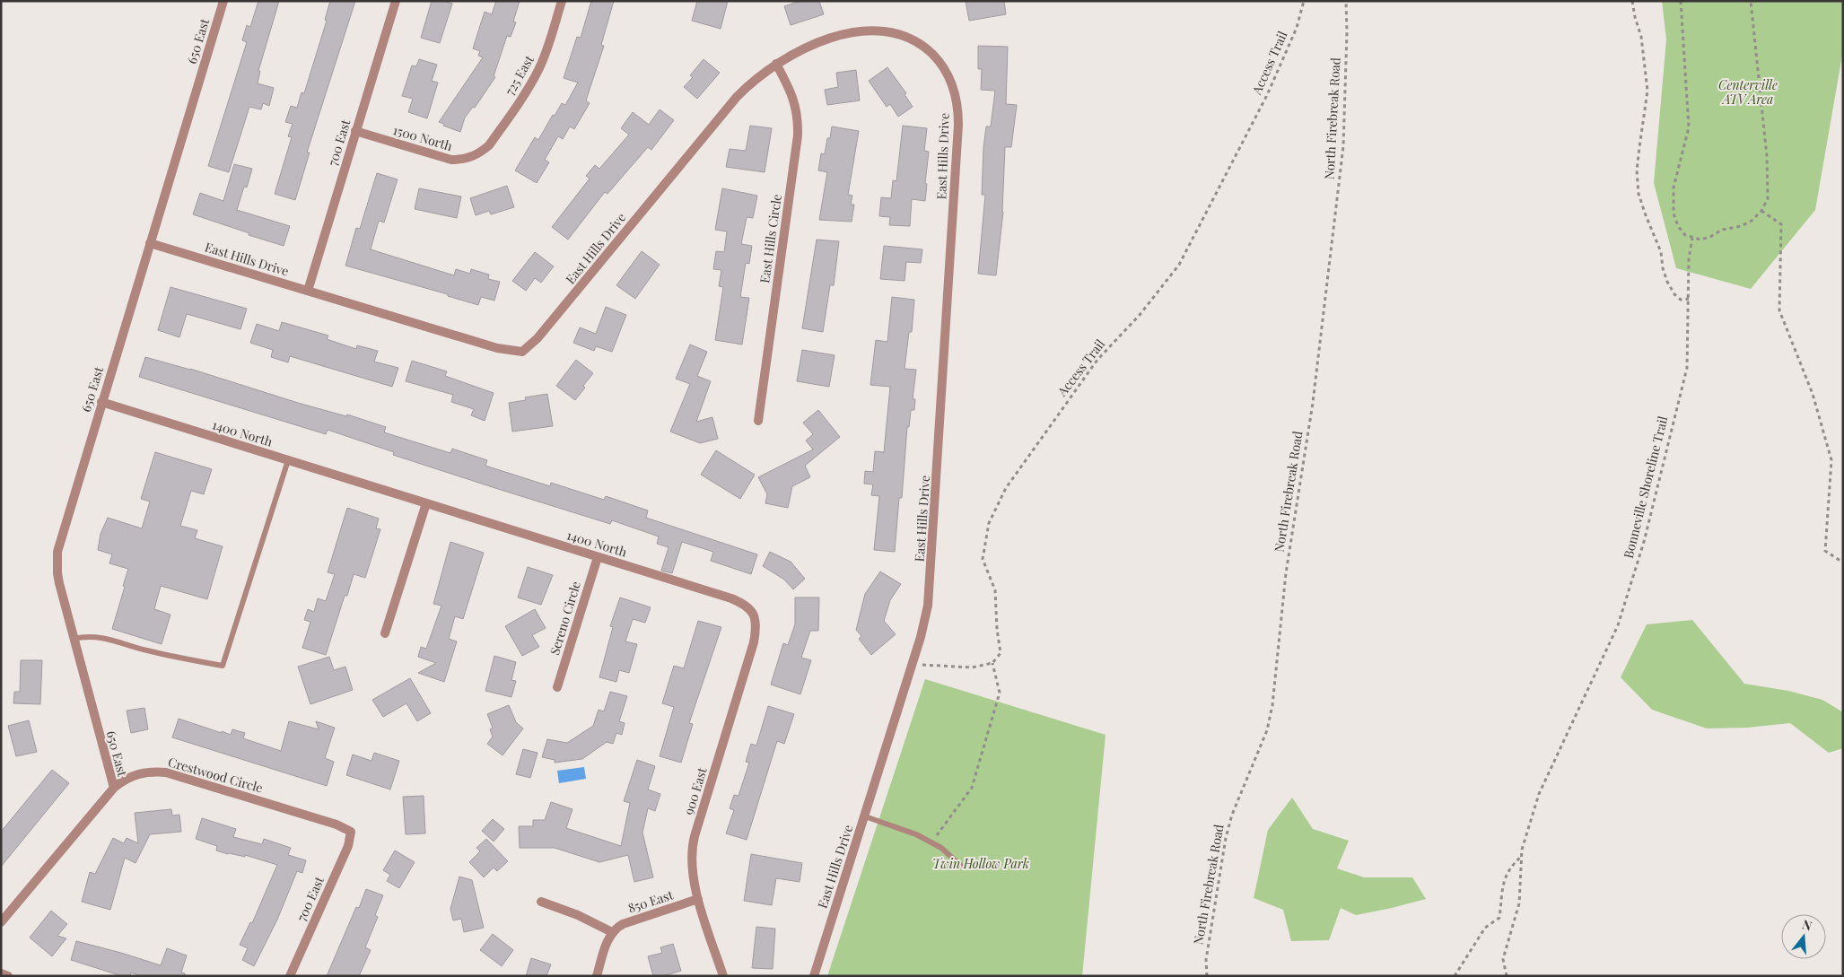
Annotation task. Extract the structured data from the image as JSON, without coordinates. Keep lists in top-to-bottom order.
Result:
{
  "streets": {
    "street": [
      "650 East",
      "725 East",
      "1500 North",
      "700 East",
      "East Hills Drive",
      "East Hills Circle",
      "1400 North",
      "Sereno Circle",
      "Crestwood Circle",
      "900 East",
      "850 East"
    ],
    "path": ["Access Trail", "North Firebreak Road", "Bonneville Shoreline Trail"]
  },
  "crossings": [
    ["650 East", "East Hills Drive"],
    ["650 East", "1400 North"],
    ["650 East", "Crestwood Circle"],
    ["725 East", "1500 North"],
    ["1500 North", "700 East"],
    ["700 East", "East Hills Drive"],
    ["700 East", "Crestwood Circle"],
    ["East Hills Drive", "East Hills Circle"],
    ["1400 North", "Sereno Circle"],
    ["1400 North", "900 East"],
    ["900 East", "850 East"]
  ],
  "parks": ["Centerville ATV Area", "Twin Hollow Park"],
  "north": "top"
}
